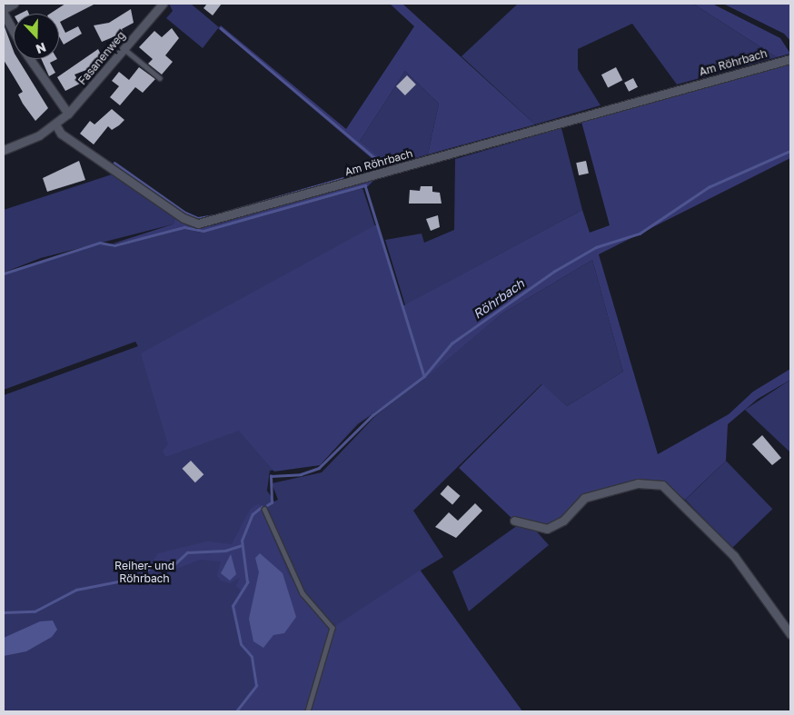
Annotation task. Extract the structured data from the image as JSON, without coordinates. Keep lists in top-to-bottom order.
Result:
{
  "streets": {
    "street": ["Fasanenweg", "Am Röhrbach"]
  },
  "crossings": [
    ["Fasanenweg", "Am Röhrbach"]
  ],
  "water": ["Röhrbach"],
  "parks": ["Reiher- und Röhrbach"],
  "north": "bottom"
}
